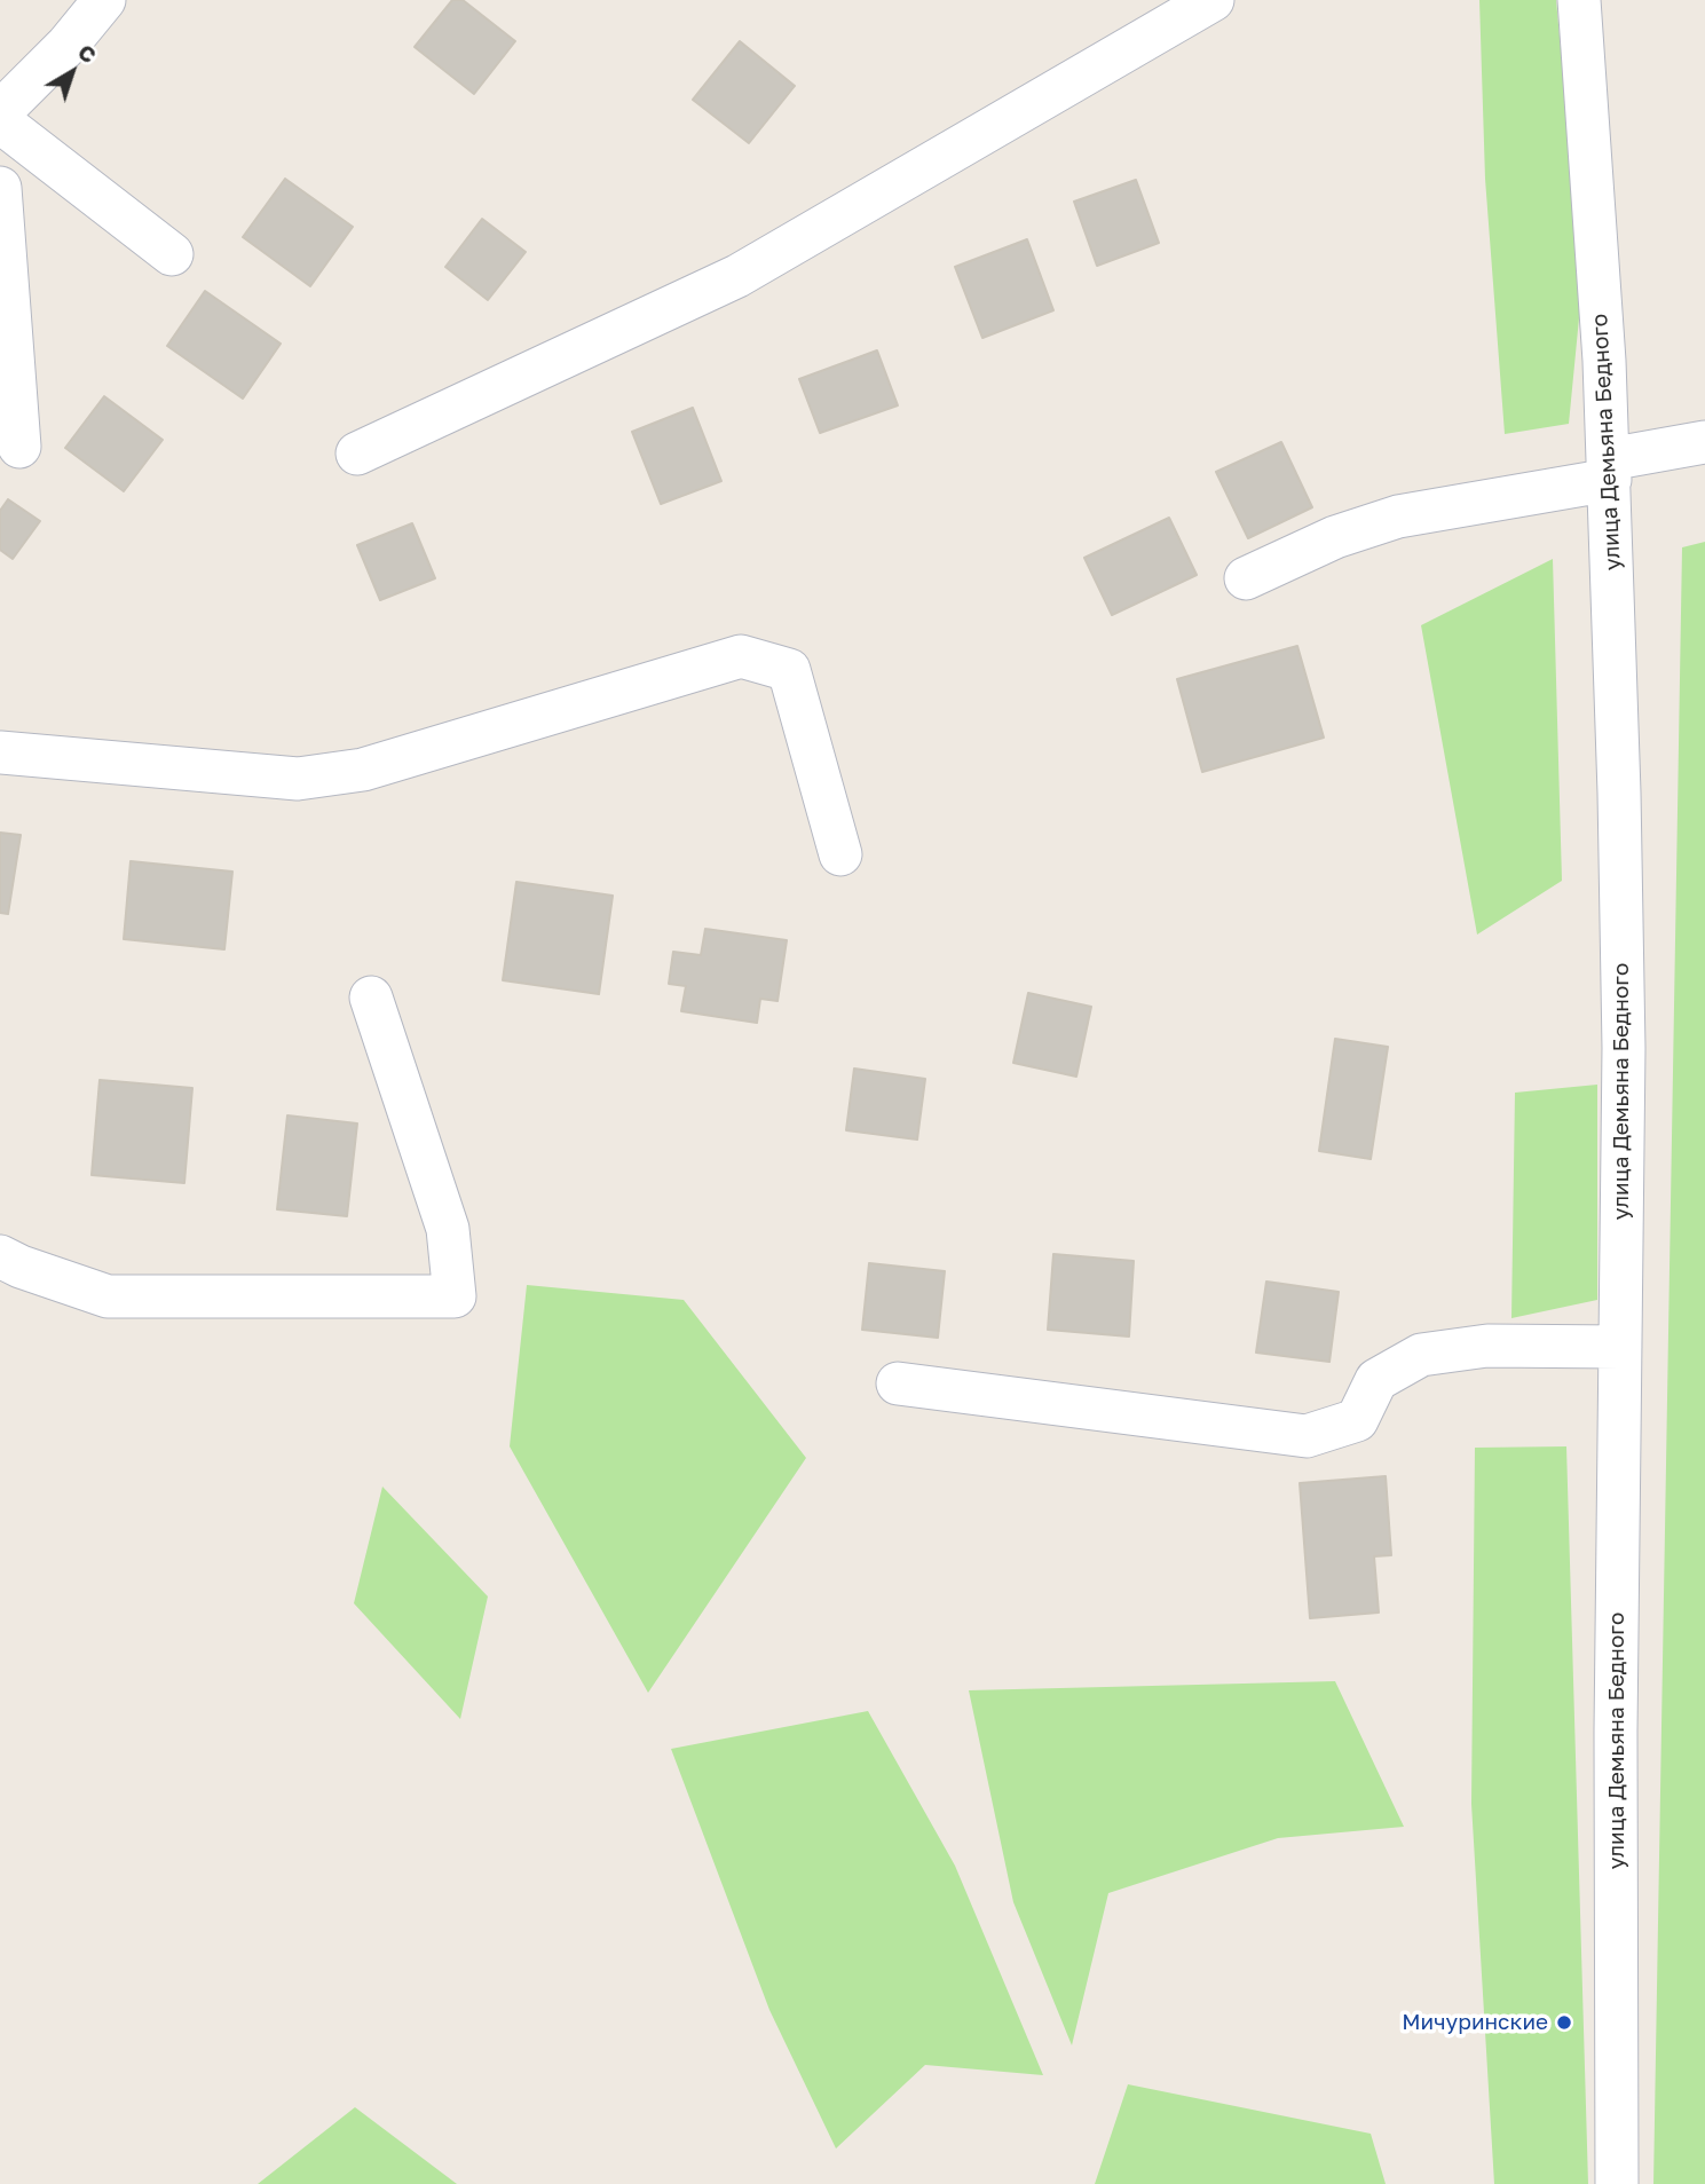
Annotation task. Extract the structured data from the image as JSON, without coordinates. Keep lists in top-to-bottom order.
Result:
{
  "streets": {
    "street": ["улица Демьяна Бедного"]
  },
  "places": ["Мичуринские"],
  "north": "top right"
}
